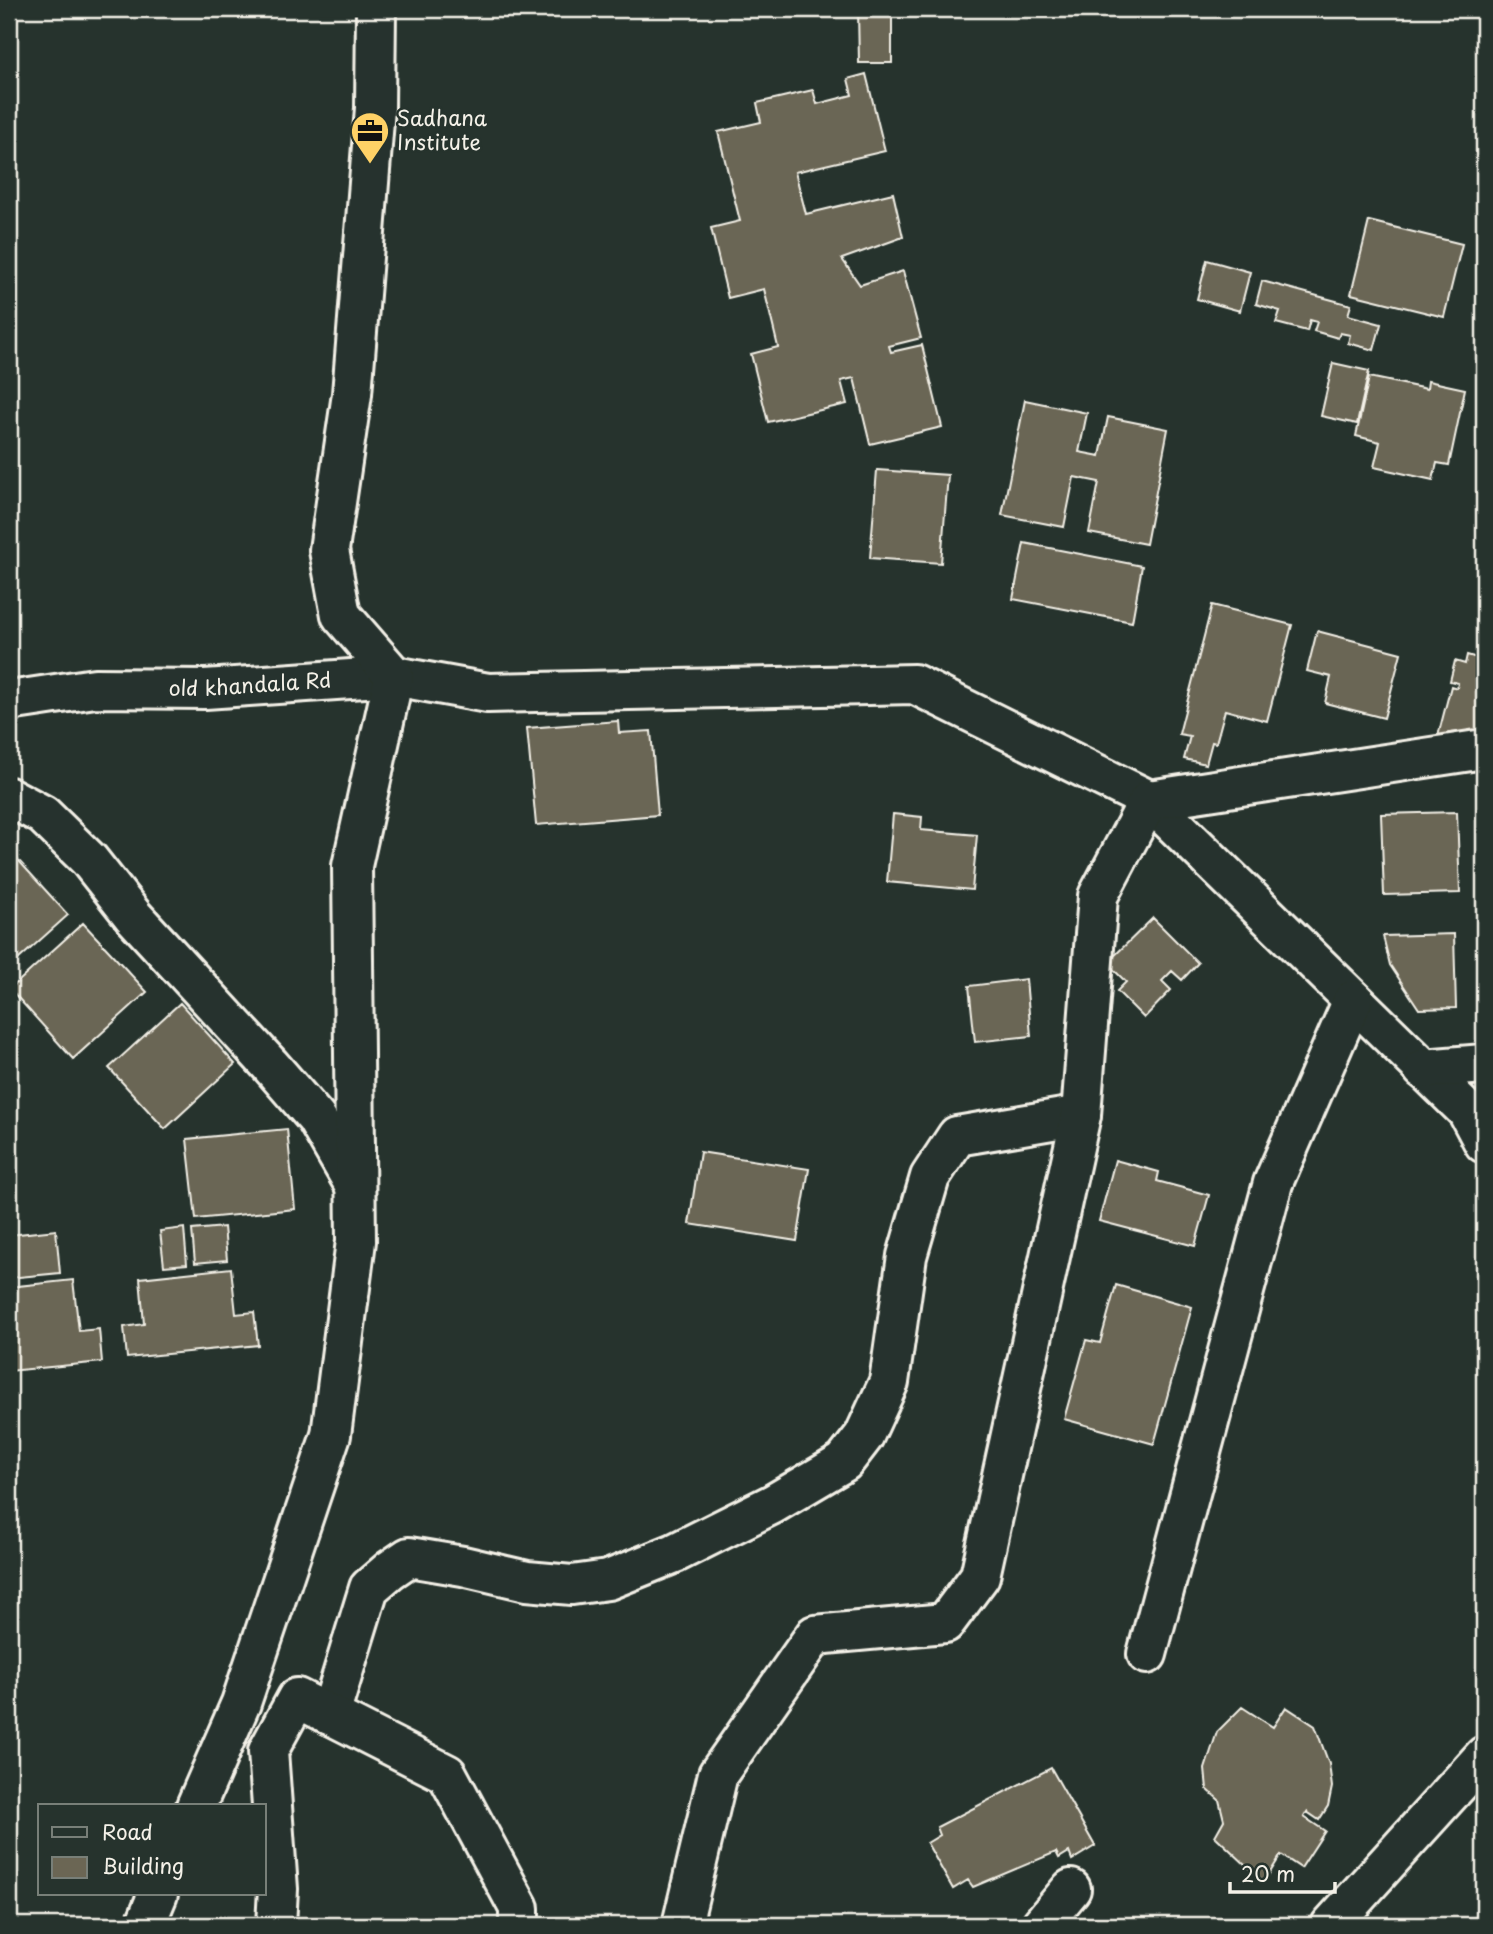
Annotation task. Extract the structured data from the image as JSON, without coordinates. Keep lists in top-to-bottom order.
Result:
{
  "streets": {
    "street": ["old khandala Rd"]
  },
  "places": {
    "office": ["Sadhana Institute"]
  },
  "legend": ["Road", "Building"],
  "scale_bar": "20 m"
}
